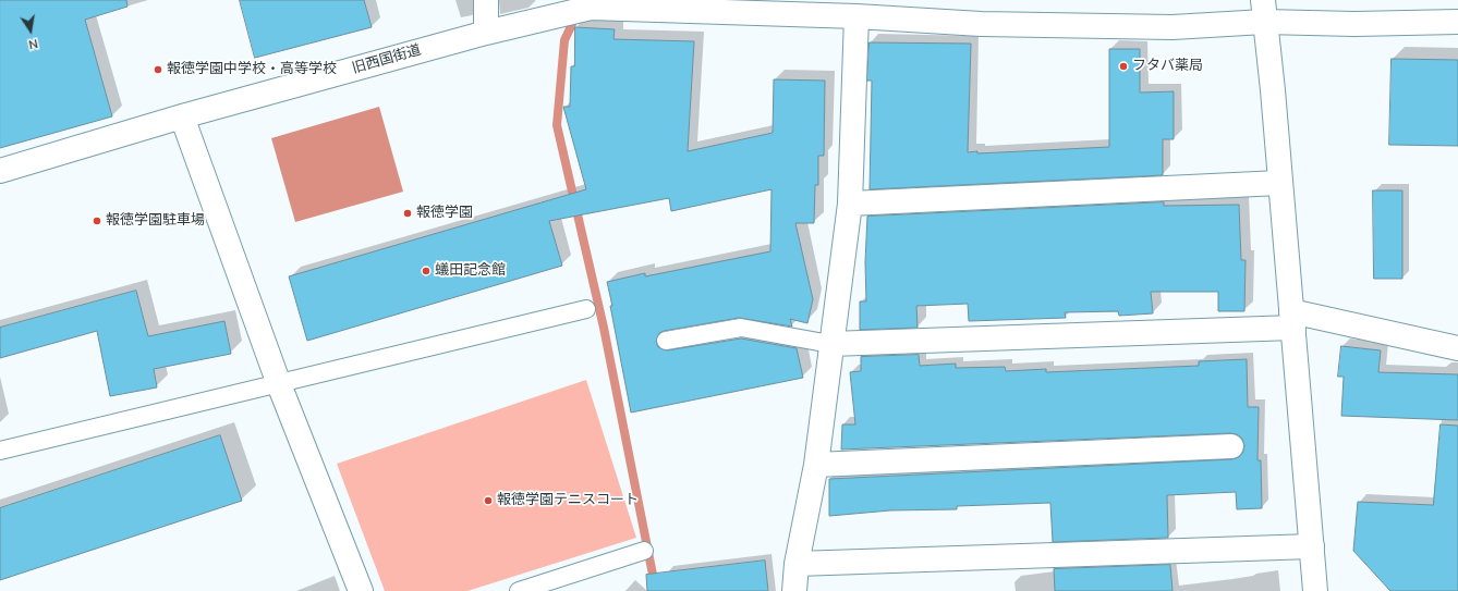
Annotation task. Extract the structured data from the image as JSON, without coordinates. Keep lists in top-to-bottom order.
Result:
{
  "streets": {
    "street": ["旧西国街道"]
  },
  "places": [
    "フタバ薬局",
    "報徳学園中学校・高等学校",
    "報徳学園",
    "報徳学園駐車場",
    "蟻田記念館",
    "報徳学園テニスコート"
  ],
  "north": "bottom"
}
